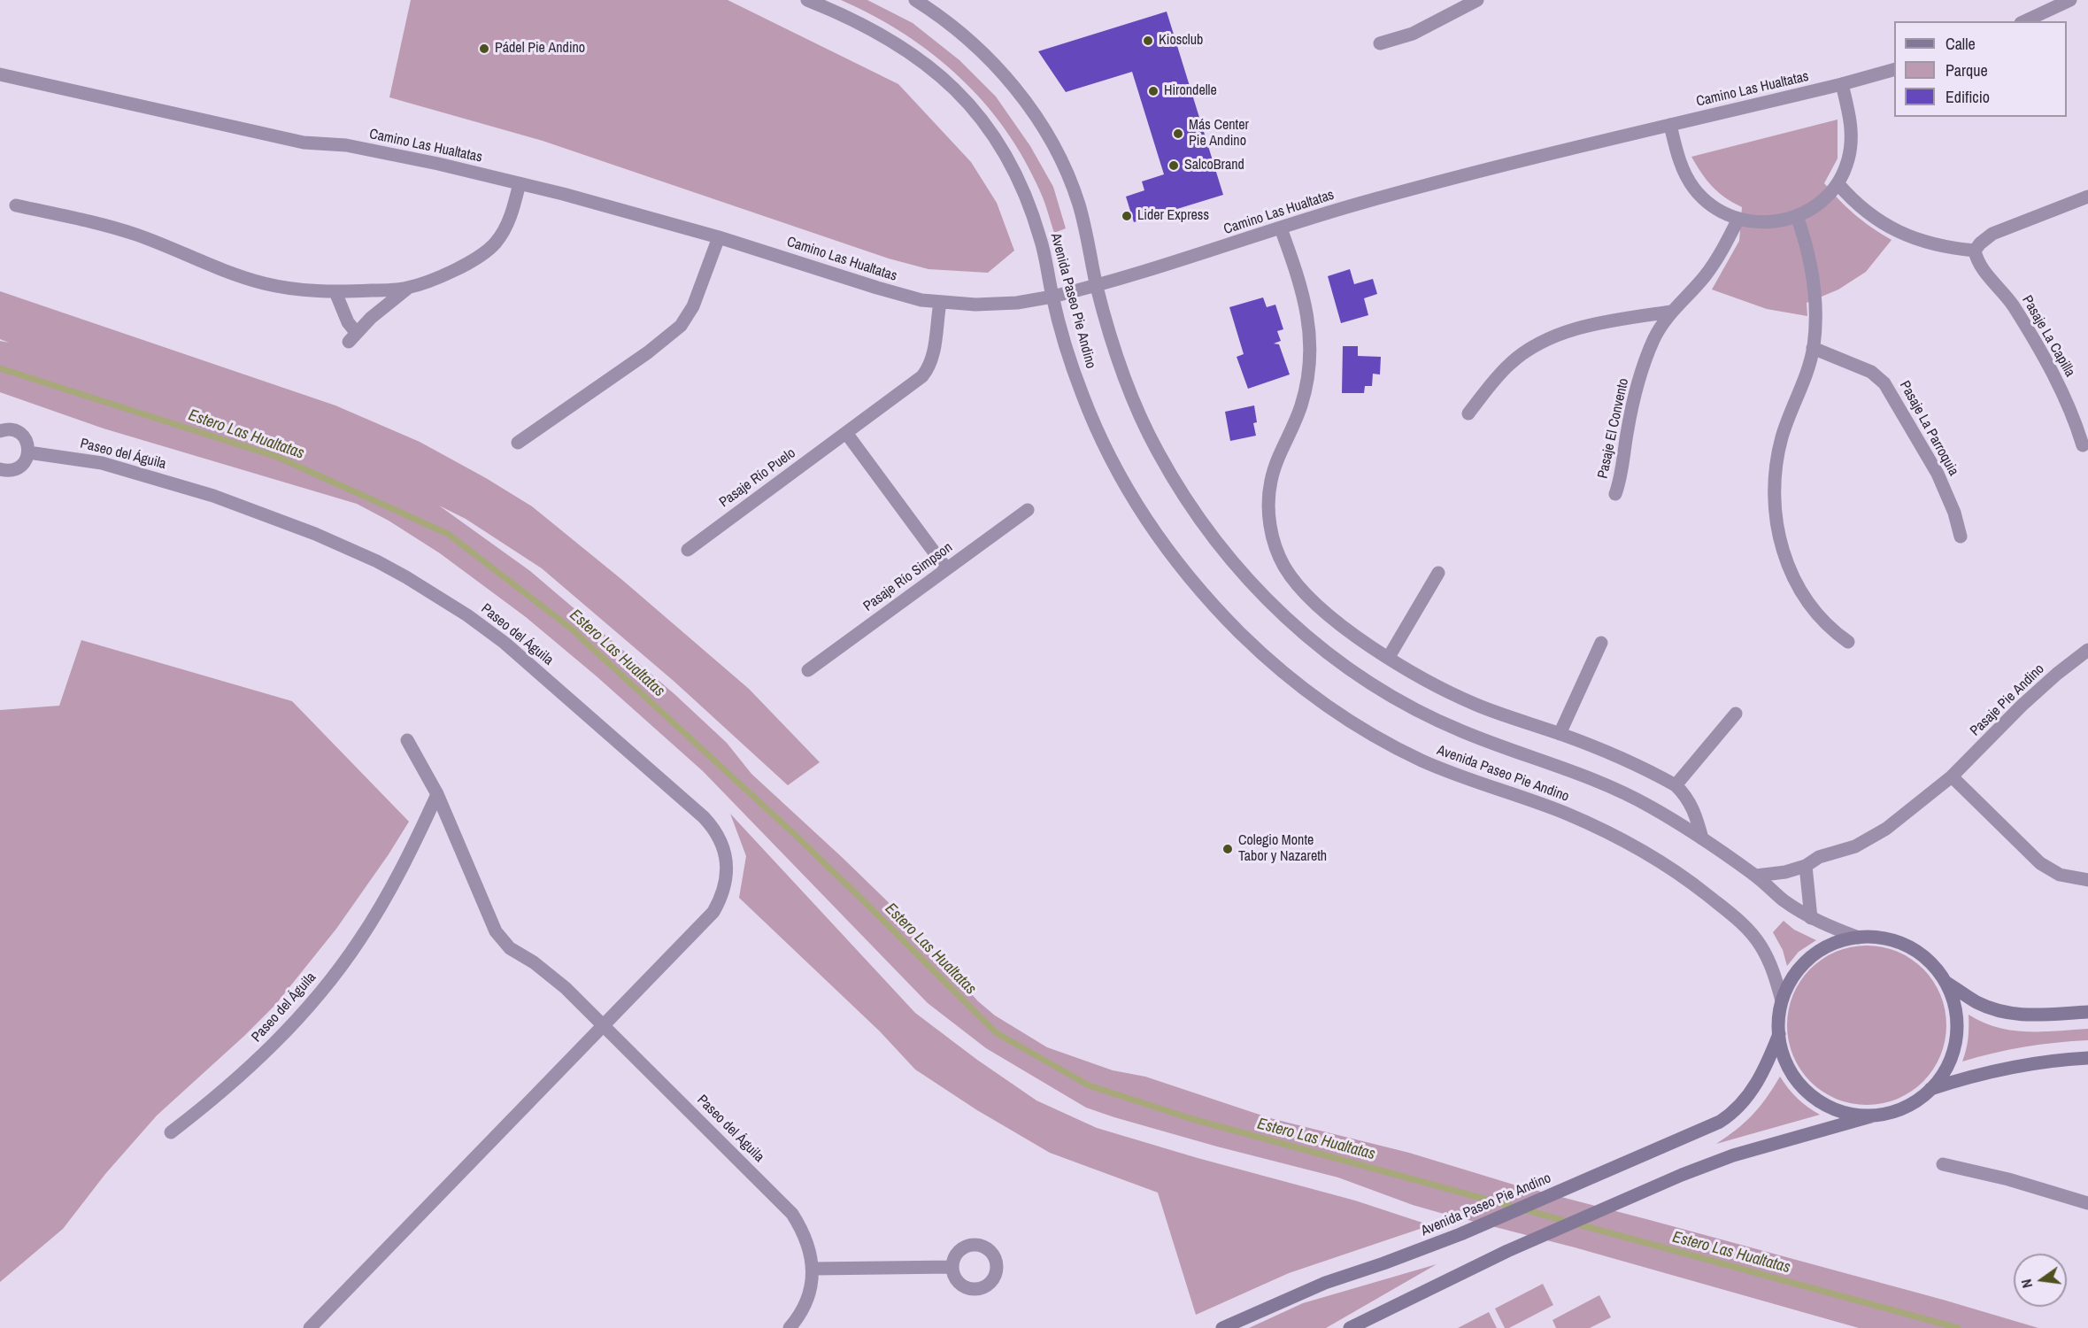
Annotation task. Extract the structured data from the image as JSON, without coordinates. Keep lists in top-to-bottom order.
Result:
{
  "streets": {
    "main road": ["Avenida Paseo Pie Andino"],
    "street": [
      "Camino Las Hualtatas",
      "Pasaje La Capilla",
      "Pasaje El Convento",
      "Pasaje La Parroquia",
      "Paseo del Águila",
      "Pasaje Río Puelo",
      "Pasaje Río Simpson",
      "Pasaje Pie Andino"
    ]
  },
  "crossings": [
    ["Camino Las Hualtatas", "Avenida Paseo Pie Andino"],
    ["Camino Las Hualtatas", "Pasaje Río Puelo"],
    ["Avenida Paseo Pie Andino", "Pasaje Pie Andino"]
  ],
  "water": ["Estero Las Hualtatas"],
  "places": [
    "Kiosclub",
    "Pádel Pie Andino",
    "Hirondelle",
    "Más Center Pie Andino",
    "SalcoBrand",
    "Lider Express",
    "Colegio Monte Tabor y Nazareth"
  ],
  "legend": ["Calle", "Parque", "Edificio"],
  "north": "left"
}
